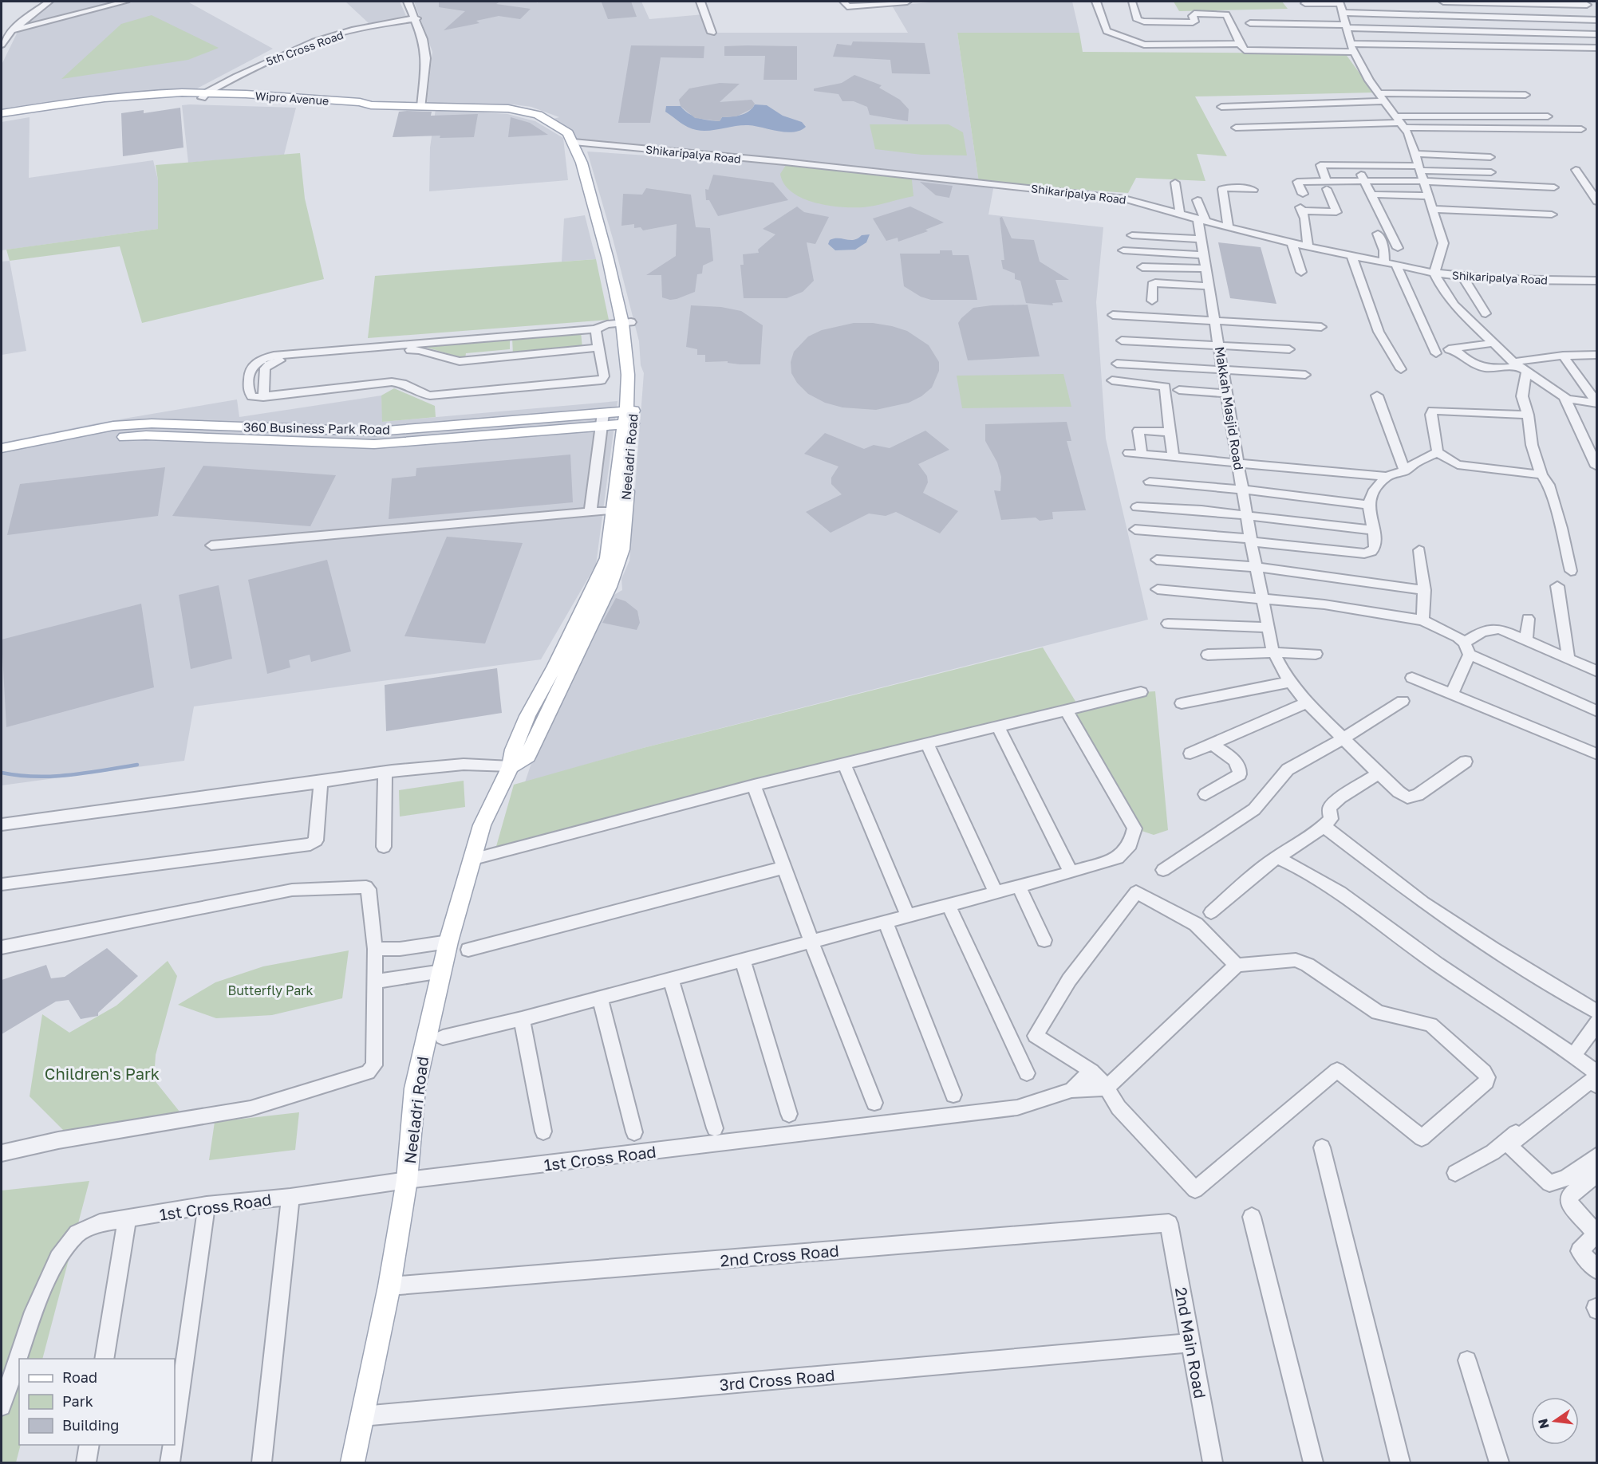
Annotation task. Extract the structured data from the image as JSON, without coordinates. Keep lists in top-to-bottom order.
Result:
{
  "streets": {
    "main road": ["Wipro Avenue", "360 Business Park Road", "Neeladri Road"],
    "street": [
      "5th Cross Road",
      "Shikaripalya Road",
      "Makkah Masjid Road",
      "1st Cross Road",
      "2nd Cross Road",
      "2nd Main Road",
      "3rd Cross Road"
    ]
  },
  "crossings": [
    ["5th Cross Road", "Wipro Avenue"],
    ["Wipro Avenue", "Shikaripalya Road"],
    ["Wipro Avenue", "Neeladri Road"],
    ["Shikaripalya Road", "Makkah Masjid Road"],
    ["Shikaripalya Road", "Neeladri Road"],
    ["360 Business Park Road", "Neeladri Road"],
    ["Neeladri Road", "1st Cross Road"],
    ["Neeladri Road", "2nd Cross Road"],
    ["Neeladri Road", "3rd Cross Road"],
    ["2nd Cross Road", "2nd Main Road"],
    ["2nd Main Road", "3rd Cross Road"]
  ],
  "parks": ["Butterfly Park", "Children's Park"],
  "legend": ["Road", "Park", "Building"],
  "north": "left"
}
